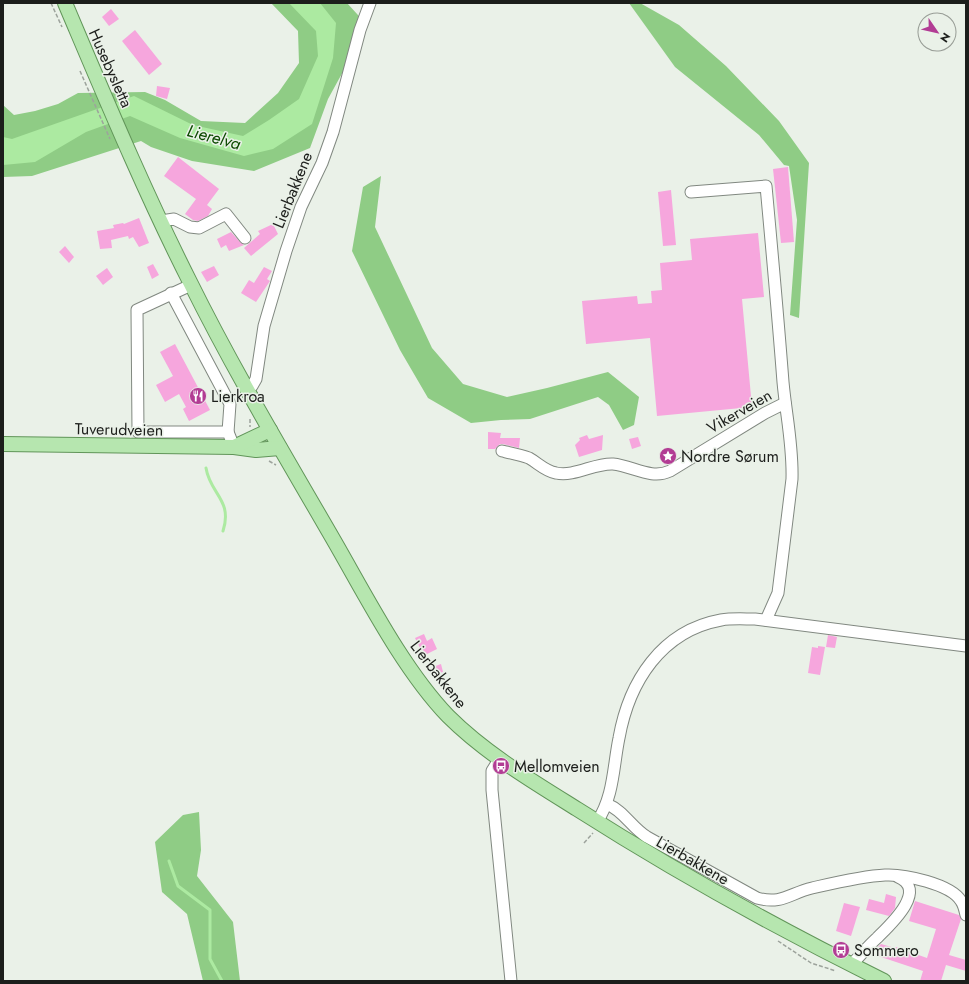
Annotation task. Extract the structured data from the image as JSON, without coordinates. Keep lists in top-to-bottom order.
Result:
{
  "streets": {
    "main road": ["Husebysletta", "Lierbakkene", "Tuverudveien"],
    "street": ["Vikerveien"]
  },
  "crossings": [
    ["Husebysletta", "Lierbakkene"],
    ["Lierbakkene", "Tuverudveien"]
  ],
  "water": ["Lierelva"],
  "places": {
    "restaurant": ["Lierkroa"],
    "place": ["Nordre Sørum"],
    "bus stop": ["Mellomveien", "Sommero"]
  },
  "north": "bottom right"
}
